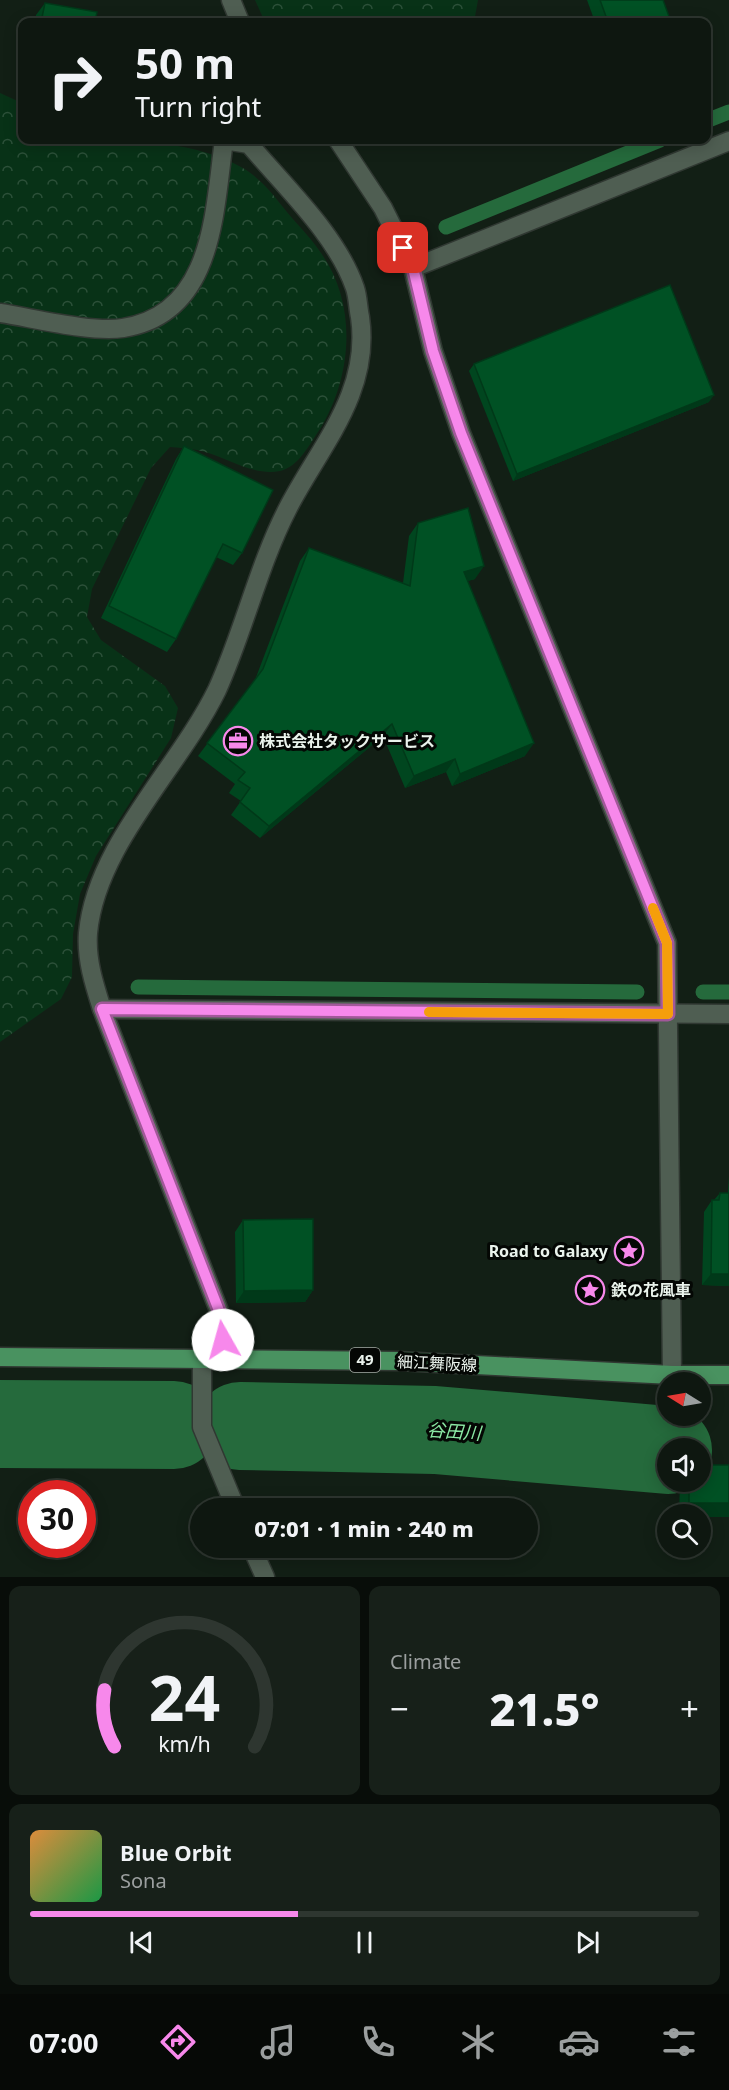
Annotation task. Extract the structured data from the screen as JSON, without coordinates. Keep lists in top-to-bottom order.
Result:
{
  "streets": {
    "main road": ["49", "細江舞阪線"]
  },
  "water": ["谷田川"],
  "places": {
    "office": ["株式会社タックサービス"],
    "place": ["Road to Galaxy", "鉄の花風車"]
  },
  "north": "left",
  "page": {
    "turn": ["50 m", "Turn right"],
    "limit": "30",
    "trip": "07:01 · 1 min · 240 m",
    "tile": "Climate",
    "heat": ["−", "21.5°", "+"],
    "song": ["Blue Orbit", "Sona"],
    "tabs": "07:00",
    "gauge": ["24", "km/h"]
  }
}
